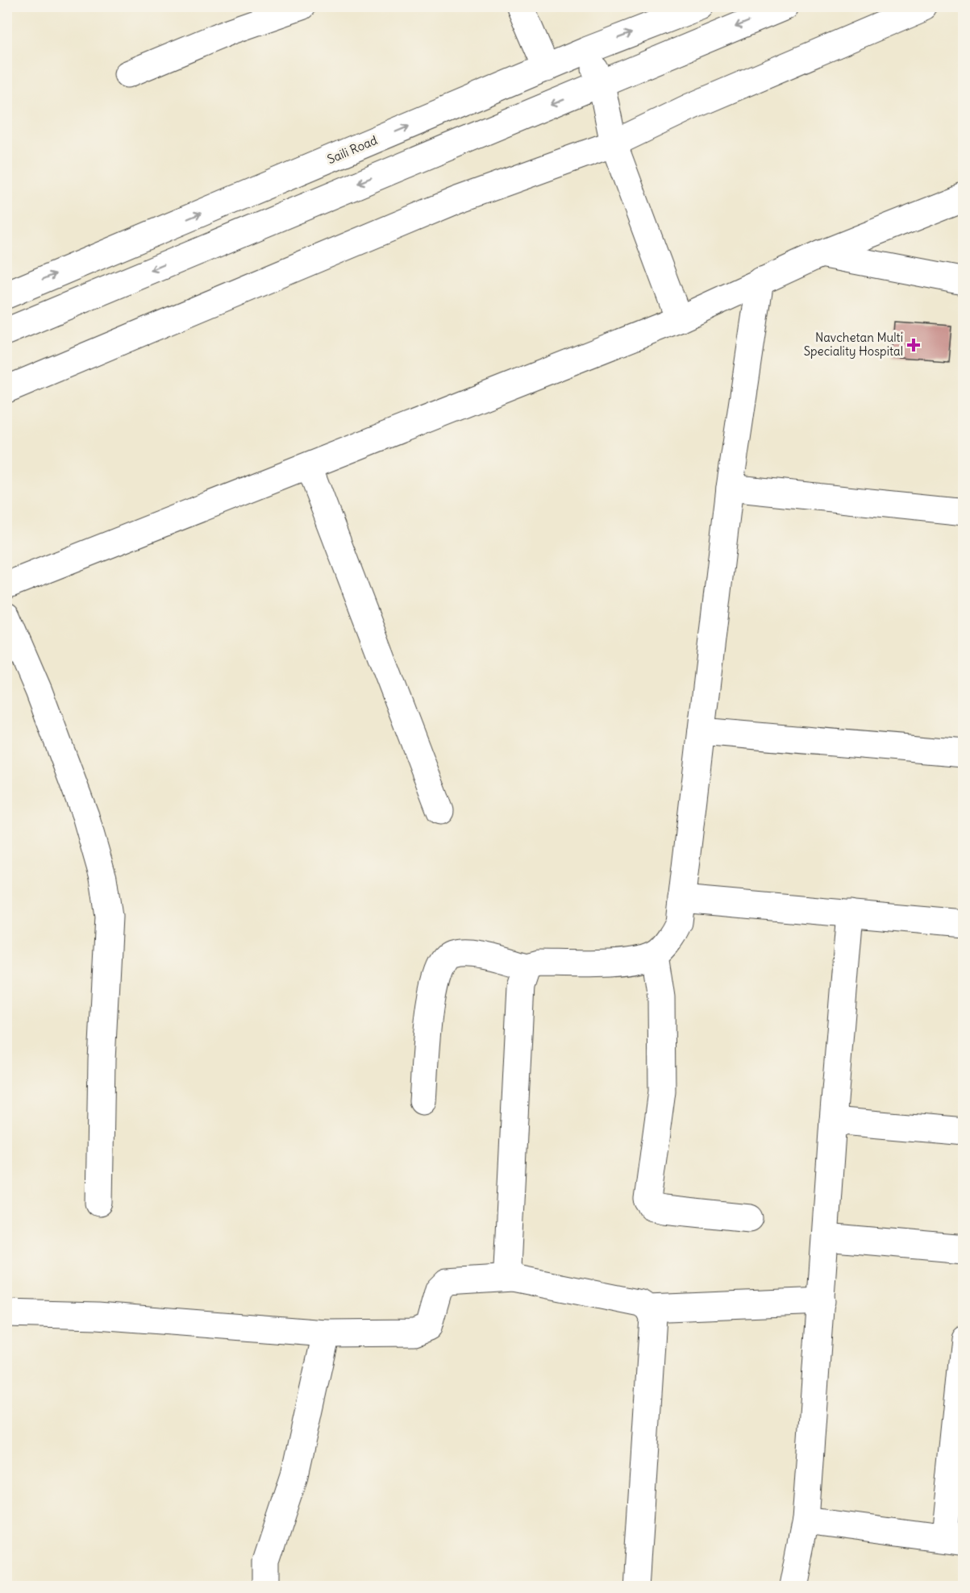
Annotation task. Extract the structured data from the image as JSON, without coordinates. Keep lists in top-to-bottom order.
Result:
{
  "streets": {
    "street": ["Saili Road"]
  },
  "places": {
    "health": ["Navchetan Multi Speciality Hospital"]
  }
}
